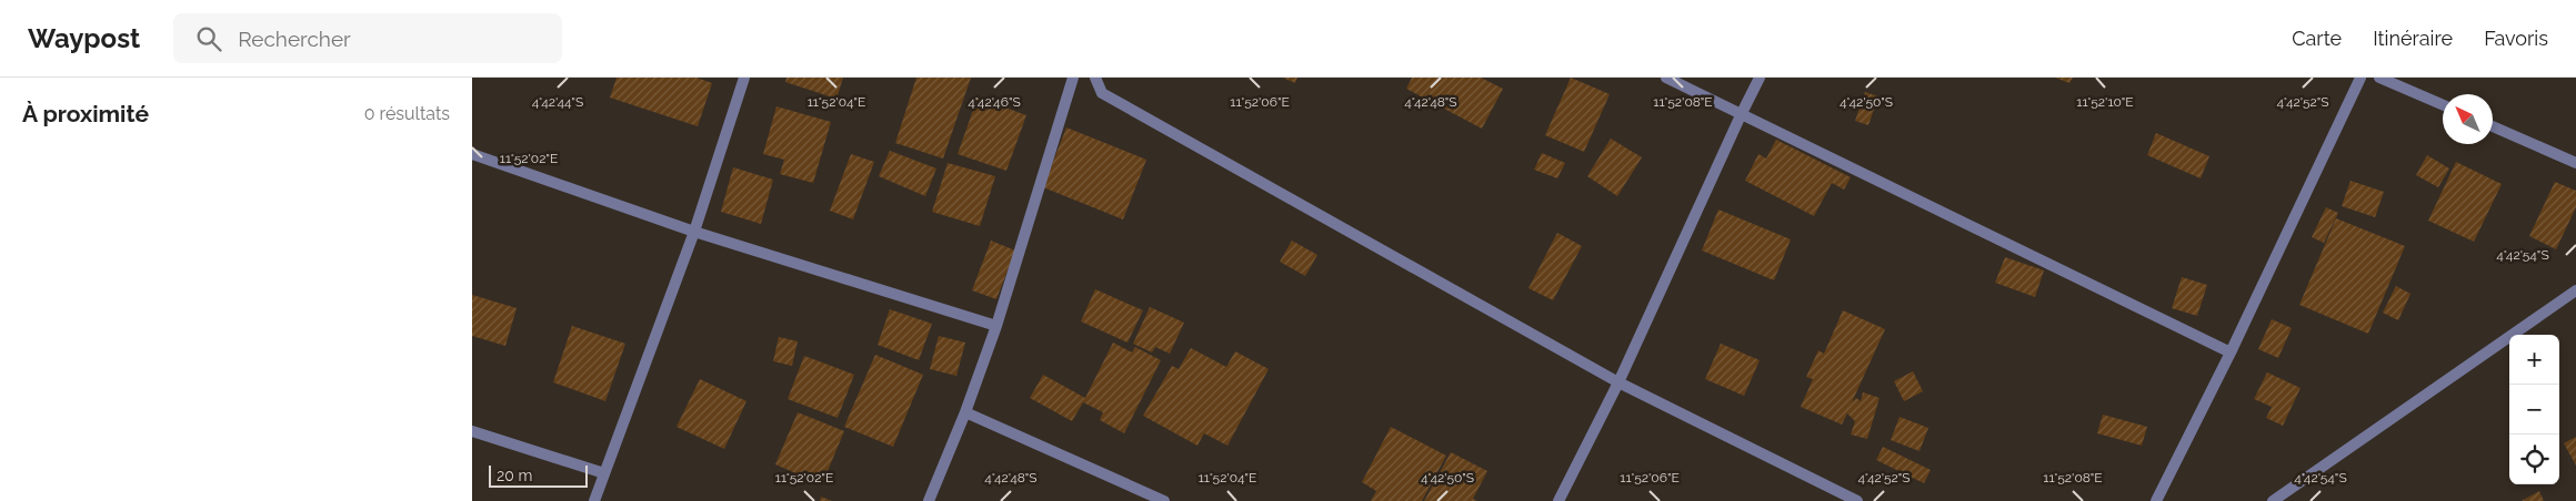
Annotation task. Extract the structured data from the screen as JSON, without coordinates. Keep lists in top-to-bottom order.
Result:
{
  "scale_bar": "20 m",
  "north": "top left",
  "page": {
    "header": "Waypost",
    "search": "Rechercher",
    "nav": ["Carte", "Itinéraire", "Favoris"],
    "heading": ["À proximité", "0 résultats"],
    "map_buttons": ["+", "−"],
    "scale": "20 m"
  },
  "coordinates": [
    "4°42'44\"S",
    "4°42'46\"S",
    "4°42'48\"S",
    "4°42'50\"S",
    "4°42'52\"S",
    "11°52'04\"E",
    "11°52'06\"E",
    "11°52'08\"E",
    "11°52'10\"E",
    "11°52'02\"E",
    "4°42'54\"S"
  ]
}
